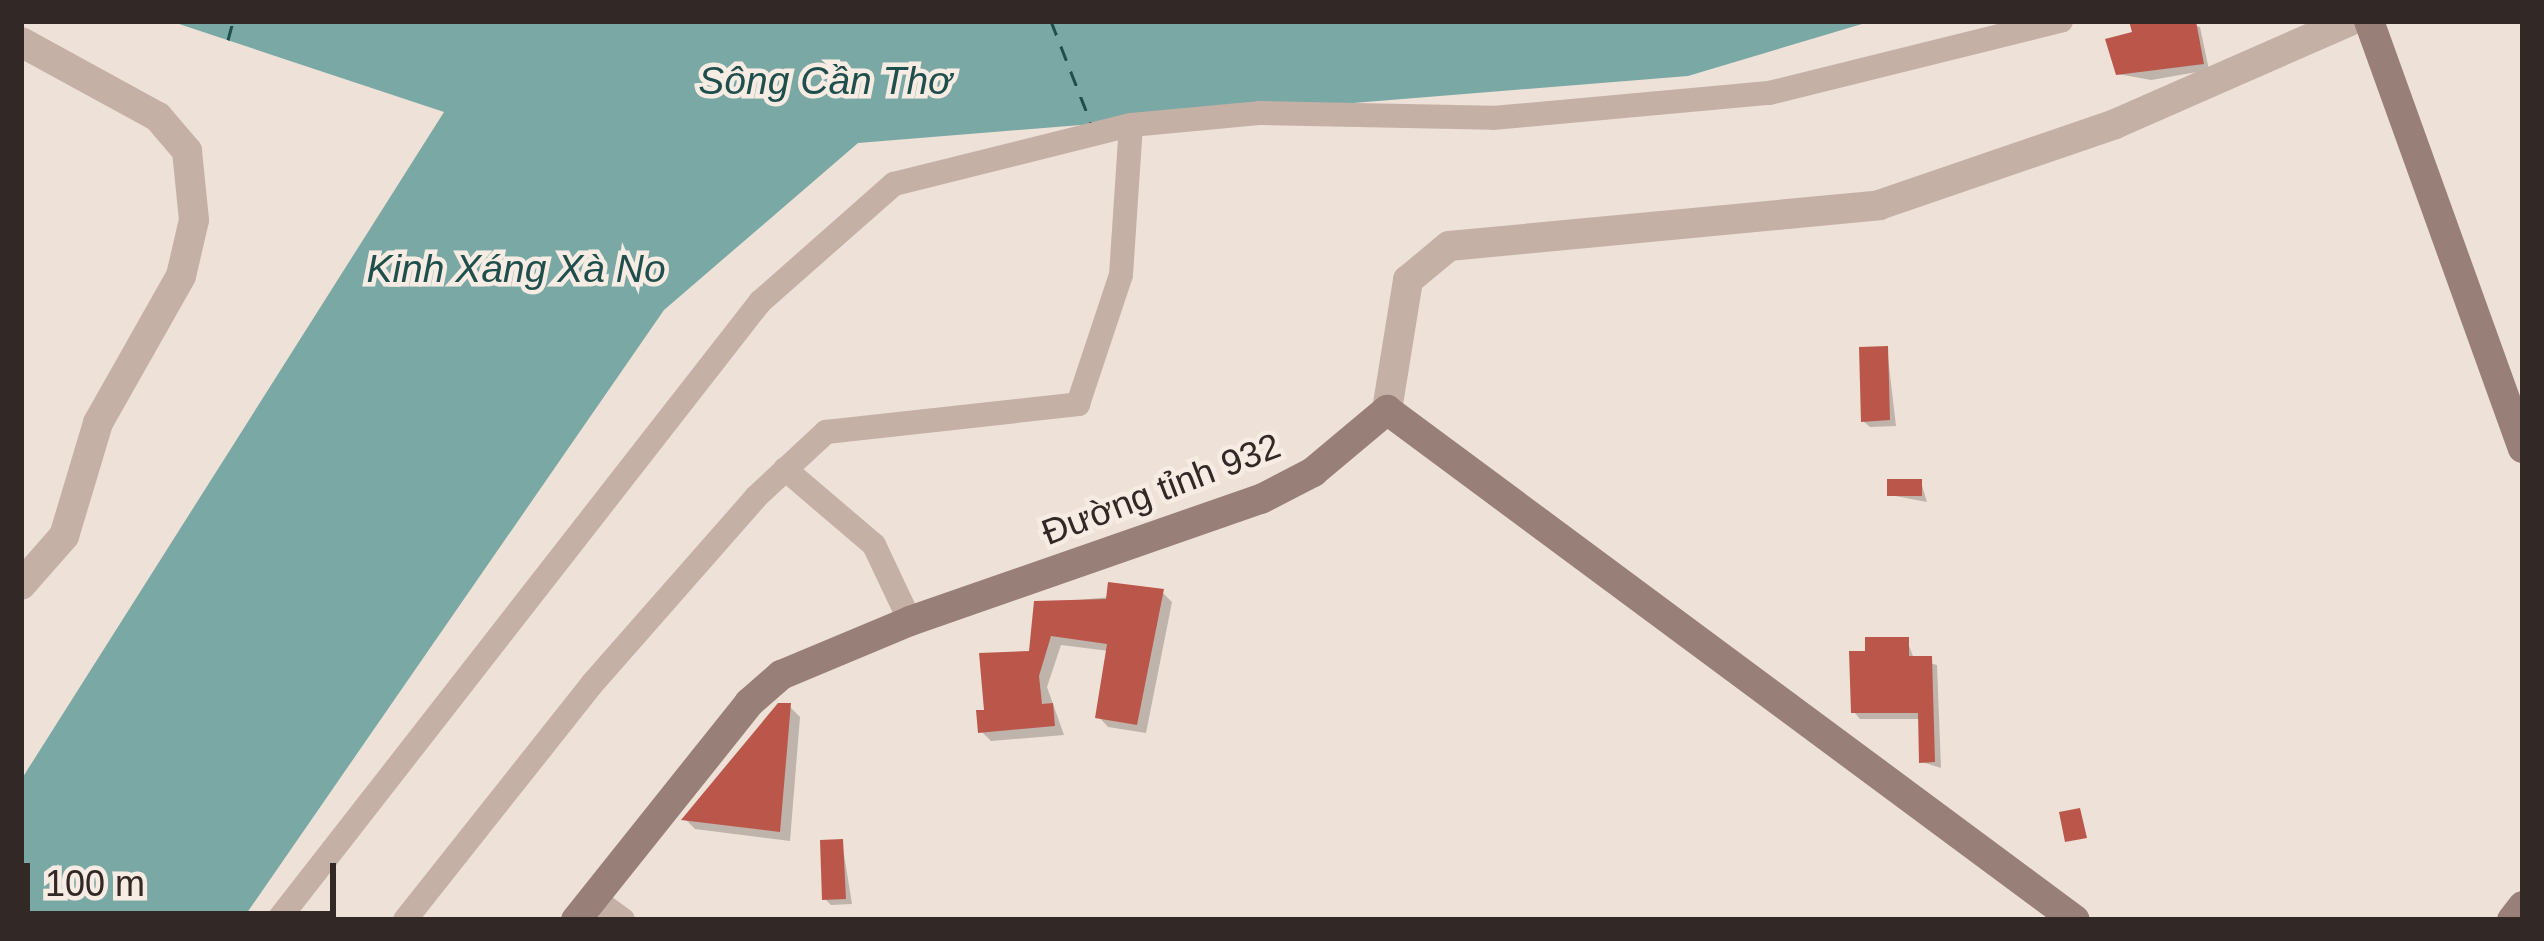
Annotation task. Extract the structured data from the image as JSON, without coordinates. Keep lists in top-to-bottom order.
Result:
{
  "streets": {
    "main road": ["Đường tỉnh 932"]
  },
  "water": ["Sông Cần Thơ", "Kinh Xáng Xà No"],
  "scale_bar": "100 m"
}
